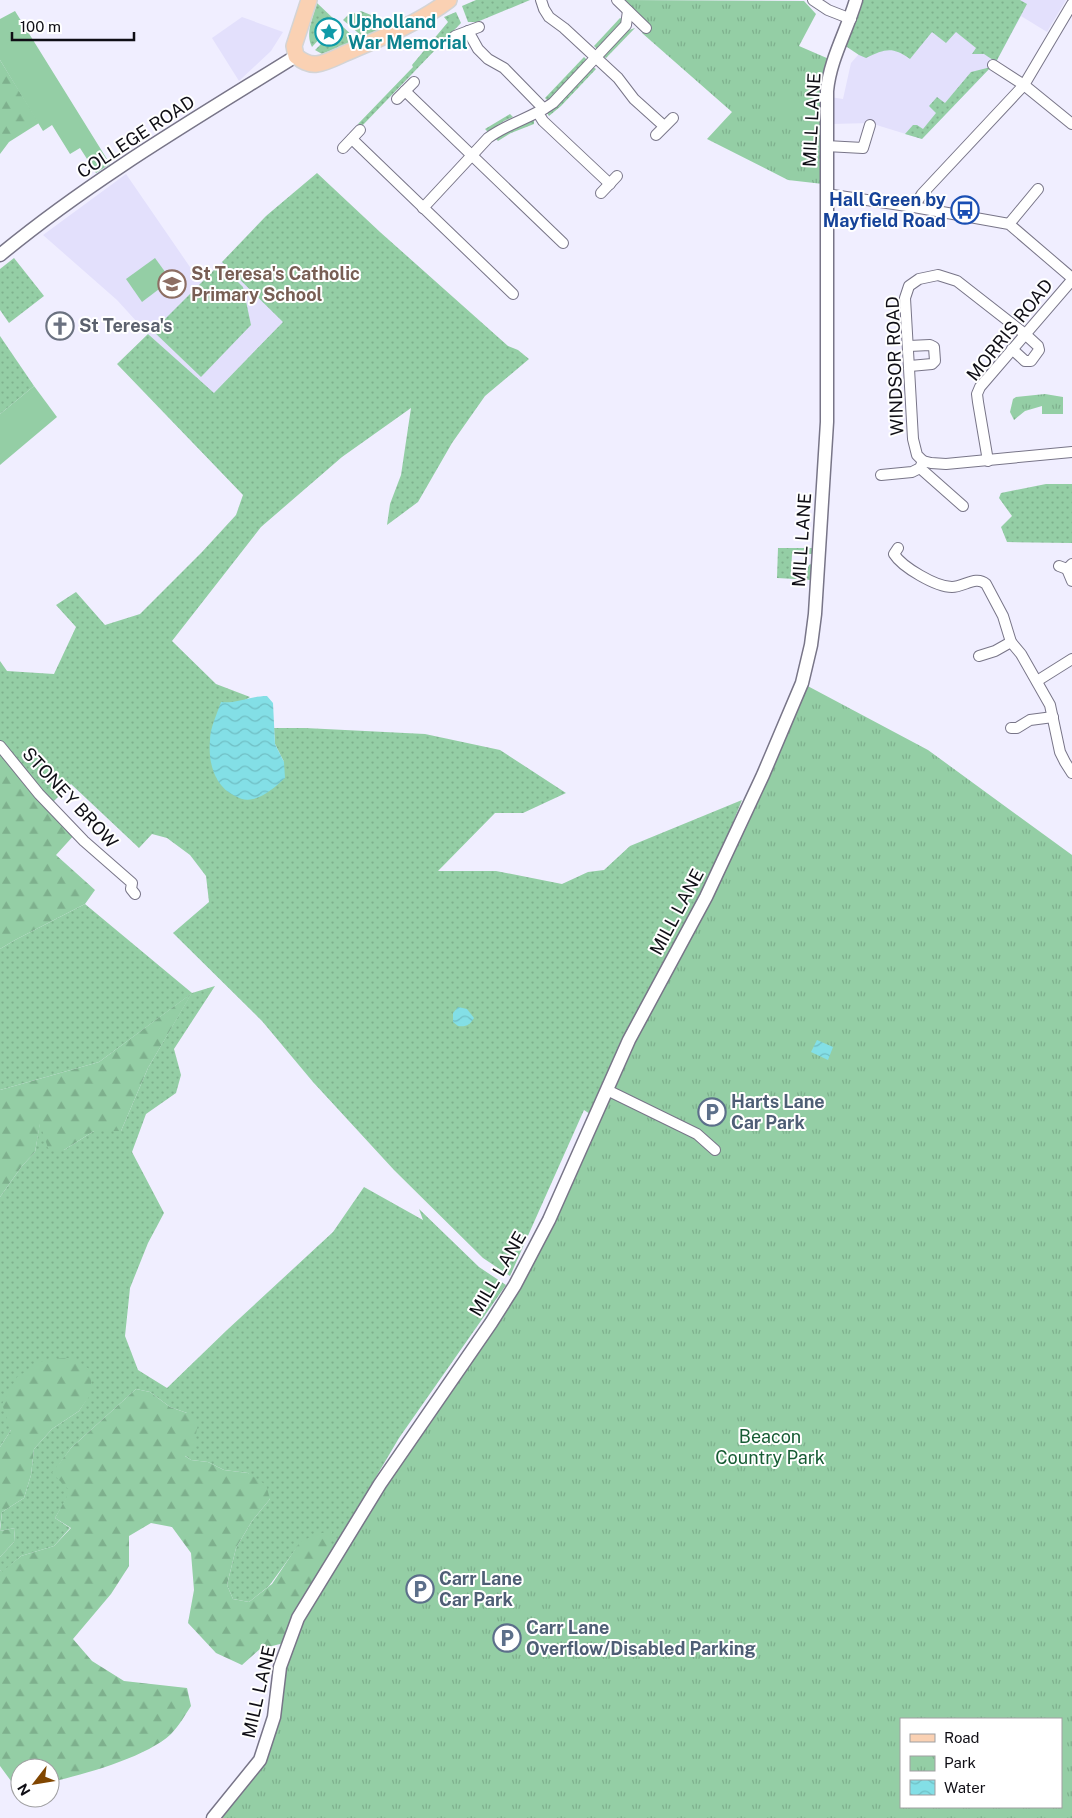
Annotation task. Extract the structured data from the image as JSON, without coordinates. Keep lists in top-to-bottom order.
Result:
{
  "streets": {
    "street": [
      "MILL LANE",
      "COLLEGE ROAD",
      "MORRIS ROAD",
      "WINDSOR ROAD",
      "STONEY BROW"
    ]
  },
  "crossings": [
    ["MORRIS ROAD", "WINDSOR ROAD"]
  ],
  "parks": ["Beacon Country Park"],
  "places": {
    "place": ["Upholland War Memorial"],
    "bus stop": ["Hall Green by Mayfield Road"],
    "school or university": ["St Teresa's Catholic Primary School"],
    "church": ["St Teresa's"],
    "parking": ["Harts Lane Car Park", "Carr Lane Car Park", "Carr Lane Overflow/Disabled Parking"]
  },
  "legend": ["Road", "Park", "Water"],
  "scale_bar": "100 m",
  "north": "bottom left"
}
